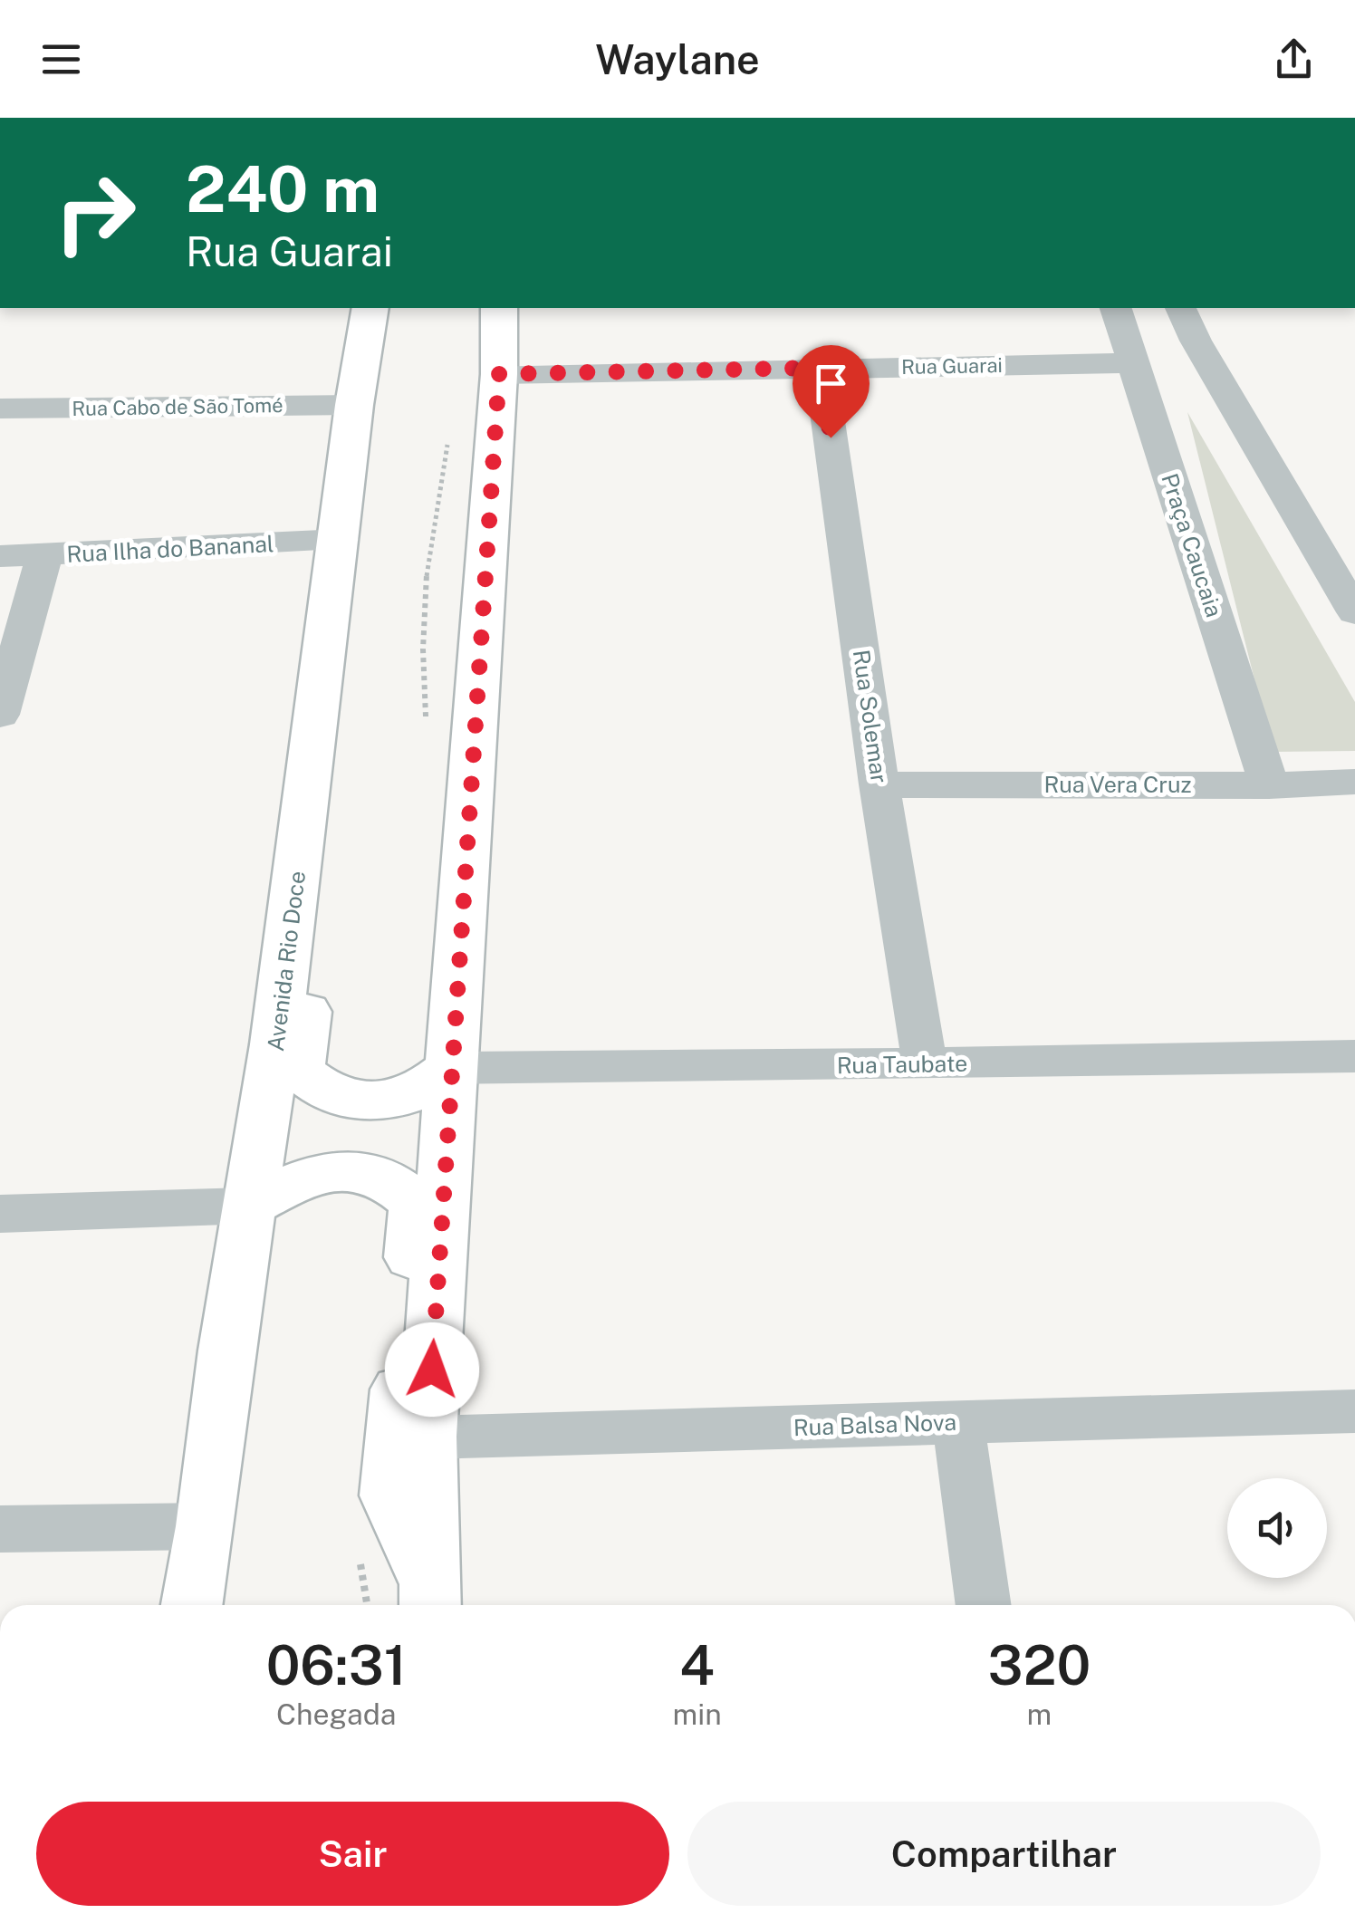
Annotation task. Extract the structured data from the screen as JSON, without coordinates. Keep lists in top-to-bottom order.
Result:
{
  "streets": {
    "main road": ["Avenida Rio Doce"],
    "street": [
      "Rua Guarai",
      "Rua Cabo de São Tomé",
      "Praça Caucaia",
      "Rua Ilha do Bananal",
      "Rua Solemar",
      "Rua Vera Cruz",
      "Rua Taubate",
      "Rua Balsa Nova"
    ]
  },
  "crossings": [
    ["Rua Guarai", "Praça Caucaia"],
    ["Rua Guarai", "Rua Solemar"],
    ["Rua Cabo de São Tomé", "Avenida Rio Doce"],
    ["Praça Caucaia", "Rua Vera Cruz"],
    ["Rua Ilha do Bananal", "Avenida Rio Doce"],
    ["Rua Solemar", "Rua Vera Cruz"],
    ["Rua Solemar", "Rua Taubate"]
  ],
  "page": {
    "header": "Waylane",
    "turn": ["240 m", "Rua Guarai"],
    "eta": [
      "06:31",
      "Chegada",
      "4",
      "min",
      "320",
      "m"
    ],
    "buttons": ["Sair", "Compartilhar"]
  }
}
